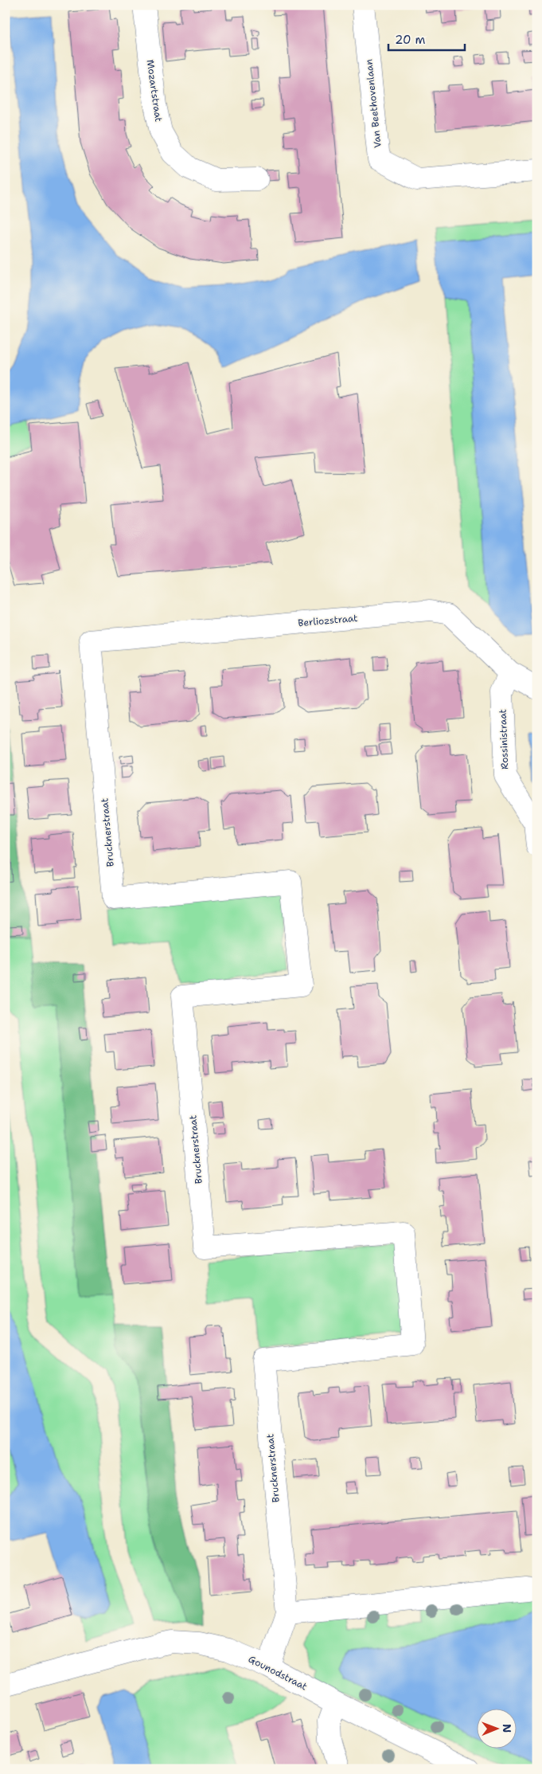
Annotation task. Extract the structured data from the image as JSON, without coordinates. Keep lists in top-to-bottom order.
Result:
{
  "streets": {
    "street": [
      "Mozartstraat",
      "Van Beethovenlaan",
      "Berliozstraat",
      "Rossinistraat",
      "Brucknerstraat",
      "Gounodstraat"
    ]
  },
  "crossings": [
    ["Berliozstraat", "Rossinistraat"],
    ["Berliozstraat", "Brucknerstraat"],
    ["Brucknerstraat", "Gounodstraat"]
  ],
  "scale_bar": "20 m",
  "north": "right"
}
